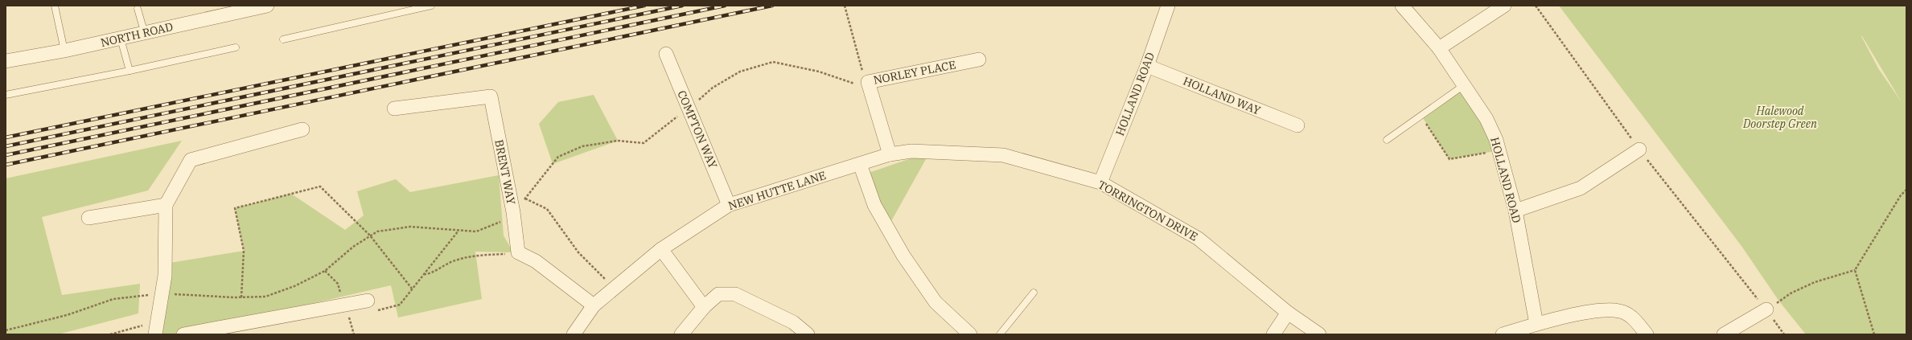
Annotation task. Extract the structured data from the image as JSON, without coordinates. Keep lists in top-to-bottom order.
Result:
{
  "streets": {
    "street": [
      "NORTH ROAD",
      "NORLEY PLACE",
      "HOLLAND ROAD",
      "HOLLAND WAY",
      "COMPTON WAY",
      "BRENT WAY",
      "NEW HUTTE LANE",
      "TORRINGTON DRIVE"
    ]
  },
  "crossings": [
    ["NORLEY PLACE", "NEW HUTTE LANE"],
    ["NORLEY PLACE", "TORRINGTON DRIVE"],
    ["HOLLAND ROAD", "HOLLAND WAY"],
    ["HOLLAND ROAD", "TORRINGTON DRIVE"],
    ["COMPTON WAY", "NEW HUTTE LANE"],
    ["NEW HUTTE LANE", "TORRINGTON DRIVE"]
  ],
  "parks": ["Halewood Doorstep Green"]
}
